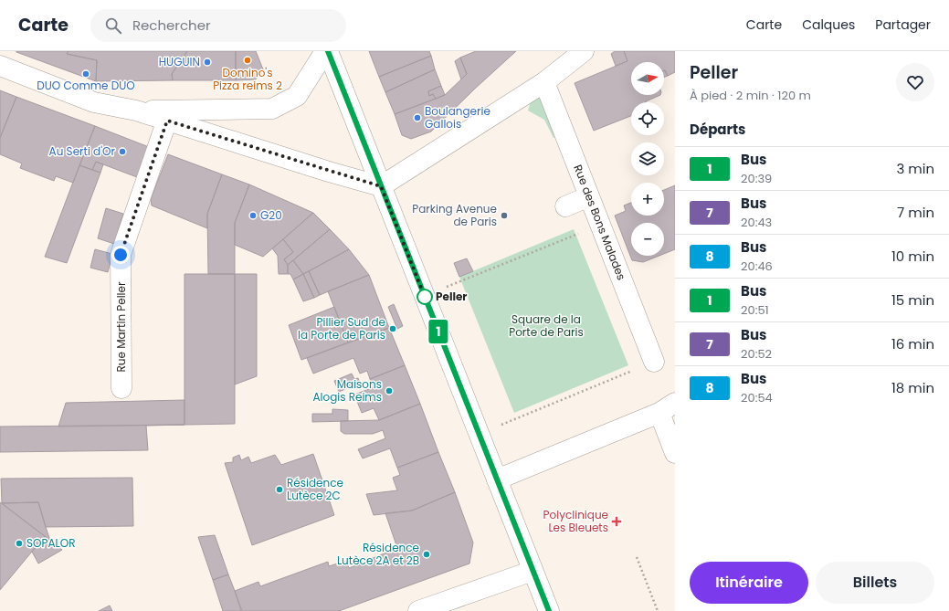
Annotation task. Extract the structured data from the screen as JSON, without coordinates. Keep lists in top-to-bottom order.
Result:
{
  "streets": {
    "street": ["Rue des Bons Malades", "Rue Martin Peller"]
  },
  "parks": ["Square de la Porte de Paris"],
  "places": {
    "other": [
      "Domino's Pizza reims 2",
      "HUGUIN",
      "DUO Comme DUO",
      "Boulangerie Gallois",
      "Au Serti d'Or",
      "G20",
      "Parking Avenue de Paris",
      "Peller",
      "Pillier Sud de la Porte de Paris",
      "Maisons Alogis Reims",
      "Résidence Lutèce 2C",
      "SOPALOR",
      "Résidence Lutèce 2A et 2B"
    ],
    "health": ["Polyclinique Les Bleuets"]
  },
  "lines": ["bus line 1"],
  "north": "right",
  "page": {
    "header": "Carte",
    "search": "Rechercher",
    "nav": ["Carte", "Calques", "Partager"],
    "on_map": "1",
    "heading": [
      ["Peller", "À pied · 2 min · 120 m"],
      "Départs"
    ],
    "map_buttons": ["+", "−"],
    "list": [
      {
        "mark": "1",
        "name": "Bus",
        "note": "20:39",
        "value": "3 min"
      },
      {
        "mark": "7",
        "name": "Bus",
        "note": "20:43",
        "value": "7 min"
      },
      {
        "mark": "8",
        "name": "Bus",
        "note": "20:46",
        "value": "10 min"
      },
      {
        "mark": "1",
        "name": "Bus",
        "note": "20:51",
        "value": "15 min"
      },
      {
        "mark": "7",
        "name": "Bus",
        "note": "20:52",
        "value": "16 min"
      },
      {
        "mark": "8",
        "name": "Bus",
        "note": "20:54",
        "value": "18 min"
      }
    ],
    "buttons": ["Itinéraire", "Billets"]
  }
}
